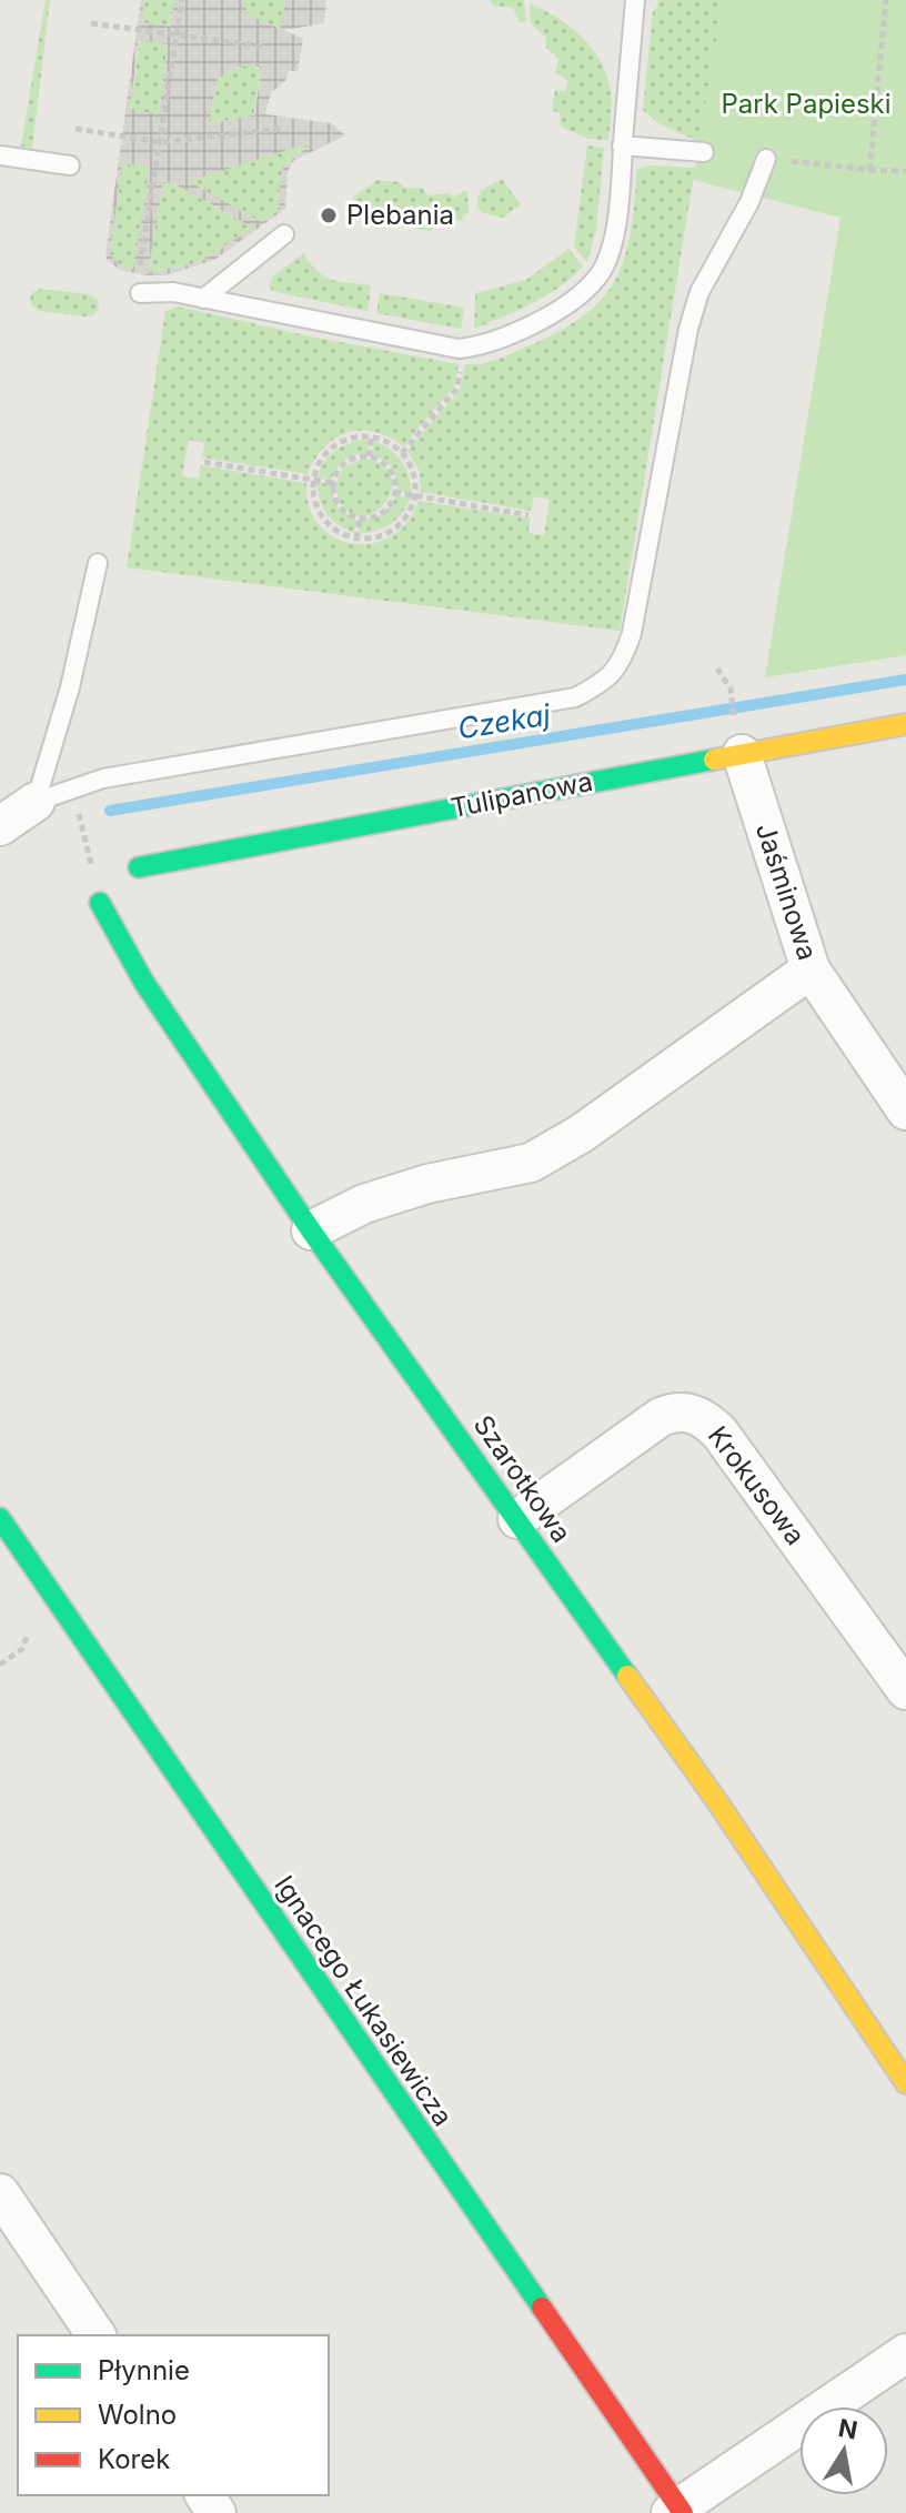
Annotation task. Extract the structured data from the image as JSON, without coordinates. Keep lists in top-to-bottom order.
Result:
{
  "streets": {
    "street": [
      "Tulipanowa",
      "Jaśminowa",
      "Szarotkowa",
      "Krokusowa",
      "Ignacego Łukasiewicza"
    ]
  },
  "crossings": [
    ["Tulipanowa", "Jaśminowa"],
    ["Szarotkowa", "Krokusowa"]
  ],
  "water": ["Czekaj"],
  "parks": ["Park Papieski"],
  "places": ["Plebania"],
  "legend": ["Płynnie", "Wolno", "Korek"],
  "north": "top"
}
